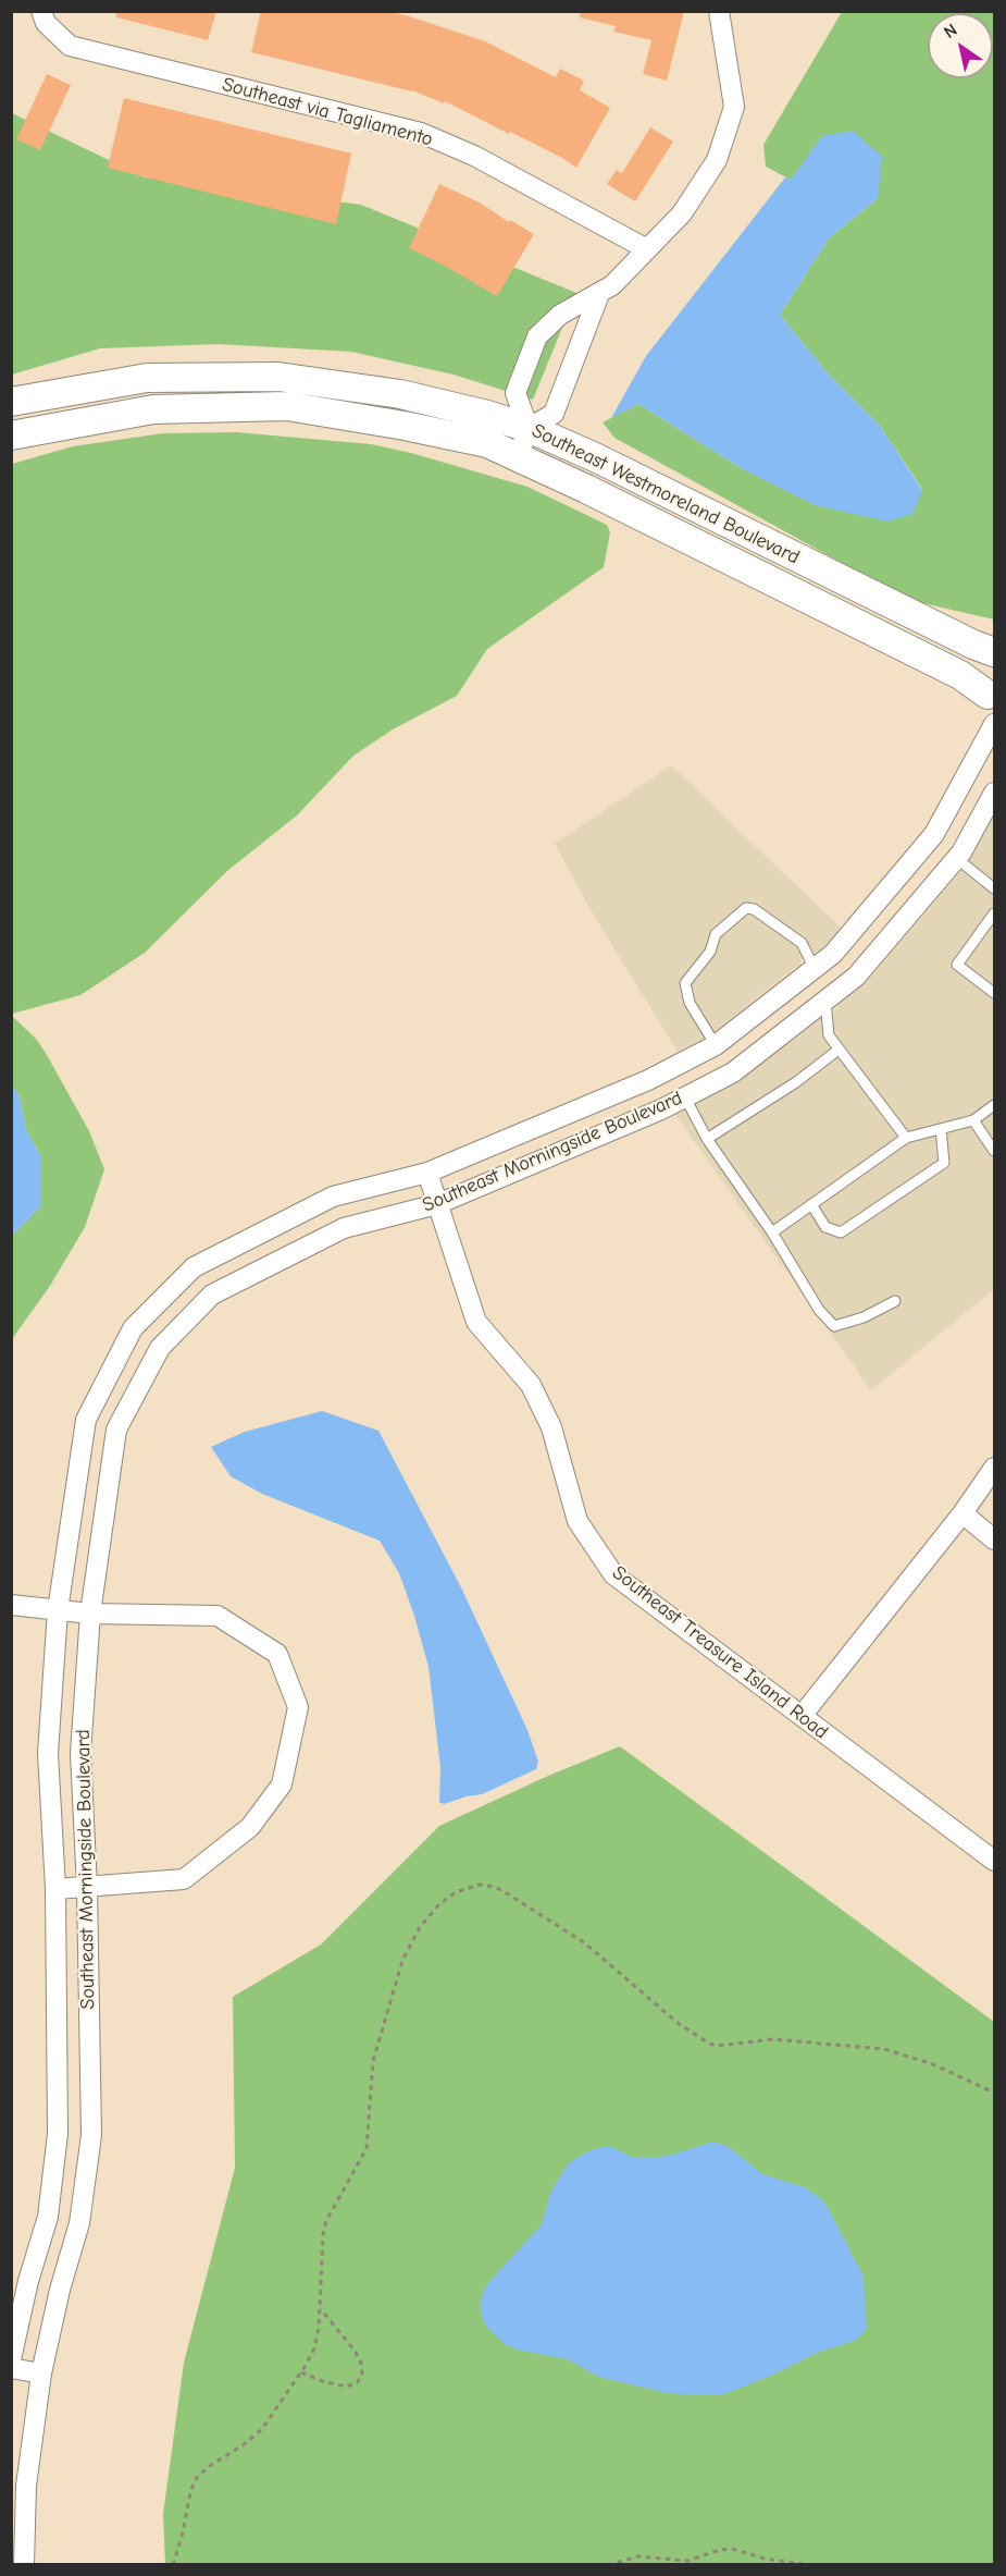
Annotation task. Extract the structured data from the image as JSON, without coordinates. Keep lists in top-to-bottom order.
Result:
{
  "streets": {
    "street": [
      "Southeast via Tagliamento",
      "Southeast Westmoreland Boulevard",
      "Southeast Morningside Boulevard",
      "Southeast Treasure Island Road"
    ]
  },
  "crossings": [
    ["Southeast Morningside Boulevard", "Southeast Treasure Island Road"]
  ],
  "north": "top left"
}
